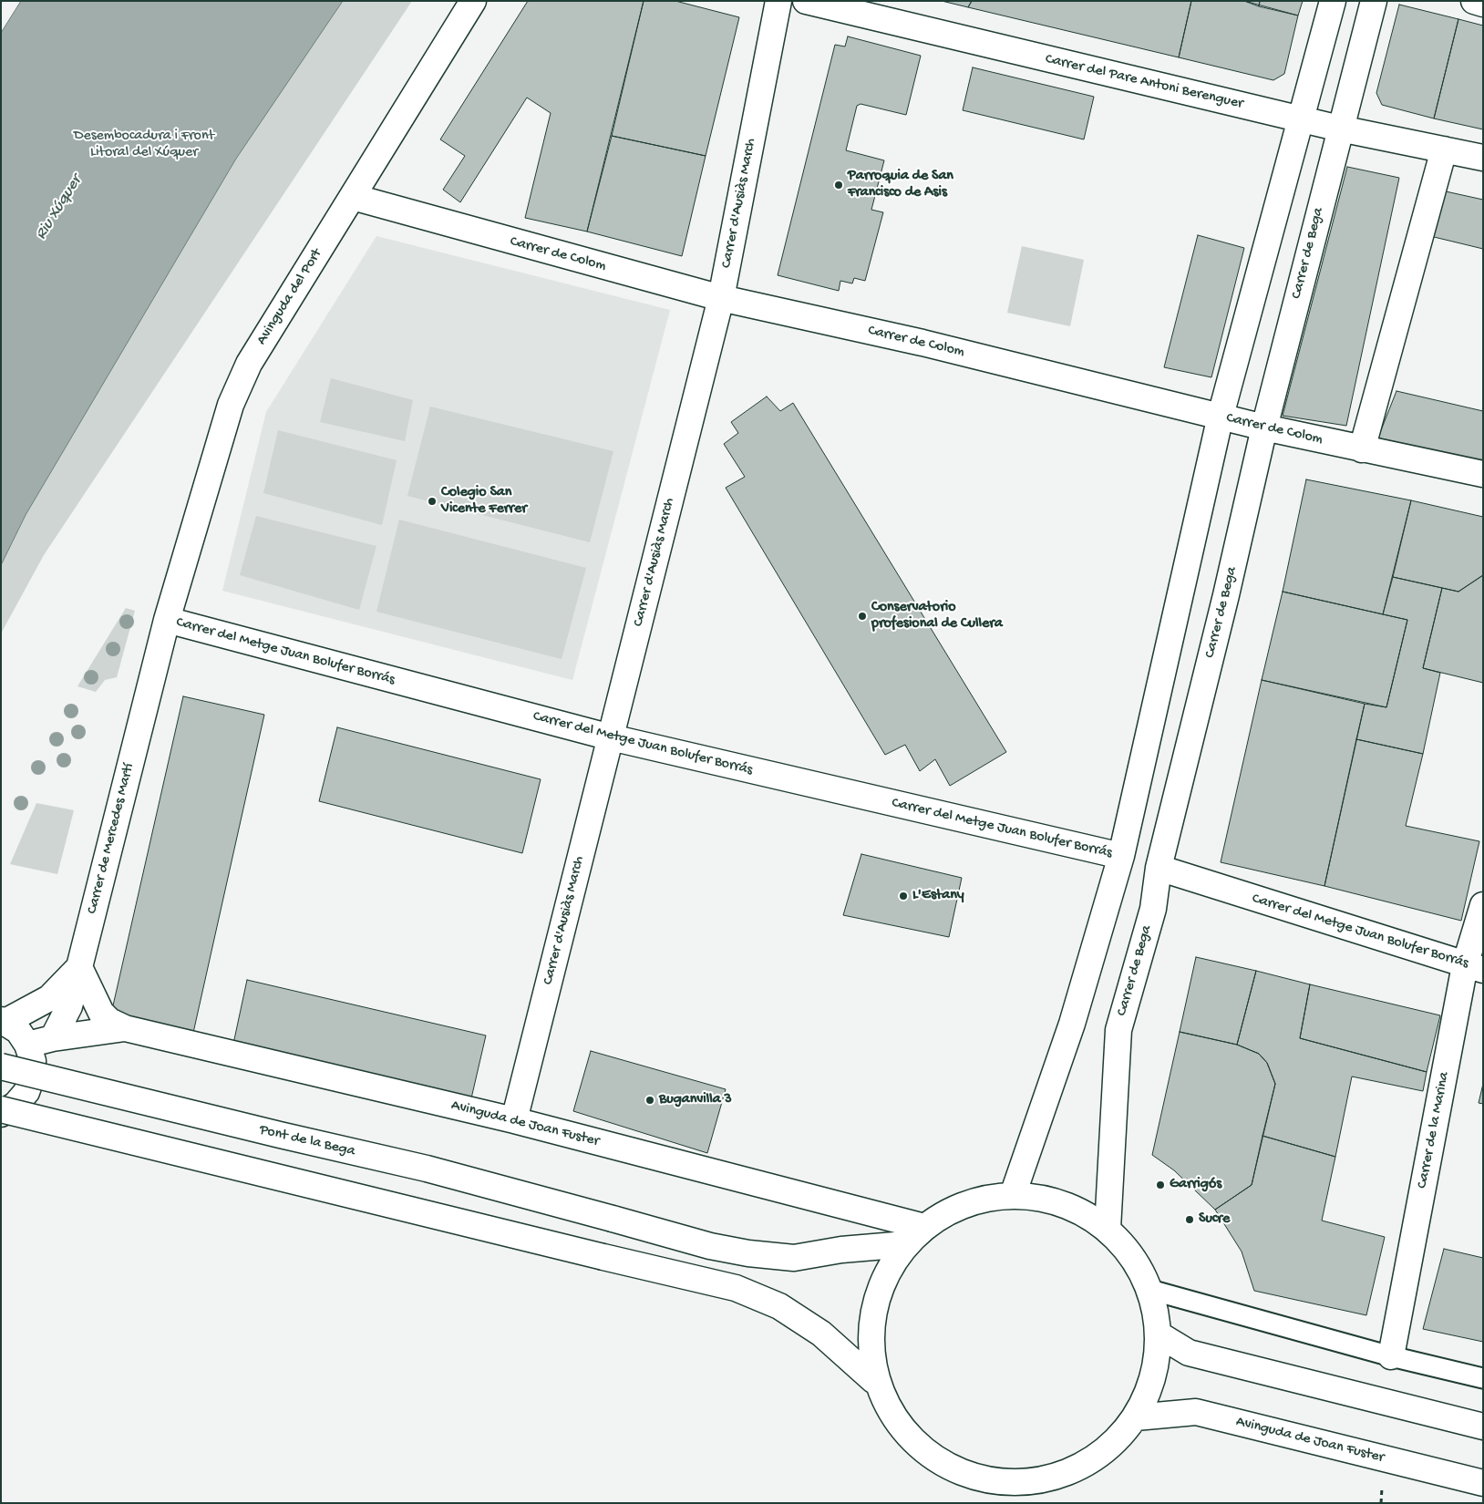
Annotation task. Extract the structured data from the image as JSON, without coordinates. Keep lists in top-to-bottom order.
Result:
{
  "streets": {
    "street": [
      "Carrer del Pare Antoni Berenguer",
      "Carrer d'Ausiàs March",
      "Carrer de Bega",
      "Carrer de Colom",
      "Avinguda del Port",
      "Carrer del Metge Juan Bolufer Borrás",
      "Carrer de Mercedes Martí",
      "Avinguda de Joan Fuster",
      "Carrer de la Marina",
      "Pont de la Bega"
    ]
  },
  "crossings": [
    ["Carrer del Pare Antoni Berenguer", "Carrer de Bega"],
    ["Carrer d'Ausiàs March", "Carrer de Colom"],
    ["Carrer d'Ausiàs March", "Carrer del Metge Juan Bolufer Borrás"],
    ["Carrer d'Ausiàs March", "Avinguda de Joan Fuster"],
    ["Carrer de Bega", "Carrer de Colom"],
    ["Carrer de Bega", "Carrer del Metge Juan Bolufer Borrás"],
    ["Carrer de Colom", "Avinguda del Port"],
    ["Avinguda del Port", "Carrer del Metge Juan Bolufer Borrás"],
    ["Avinguda del Port", "Carrer de Mercedes Martí"],
    ["Carrer del Metge Juan Bolufer Borrás", "Carrer de Mercedes Martí"],
    ["Carrer del Metge Juan Bolufer Borrás", "Carrer de la Marina"]
  ],
  "water": ["Riu Xúquer"],
  "parks": ["Desembocadura i Front Litoral del Xúquer"],
  "places": [
    "Parroquia de San Francisco de Asis",
    "Colegio San Vicente Ferrer",
    "Conservatorio profesional de Cullera",
    "L'Estany",
    "Buganvilla 3",
    "Garrigós",
    "Sucre"
  ]
}
